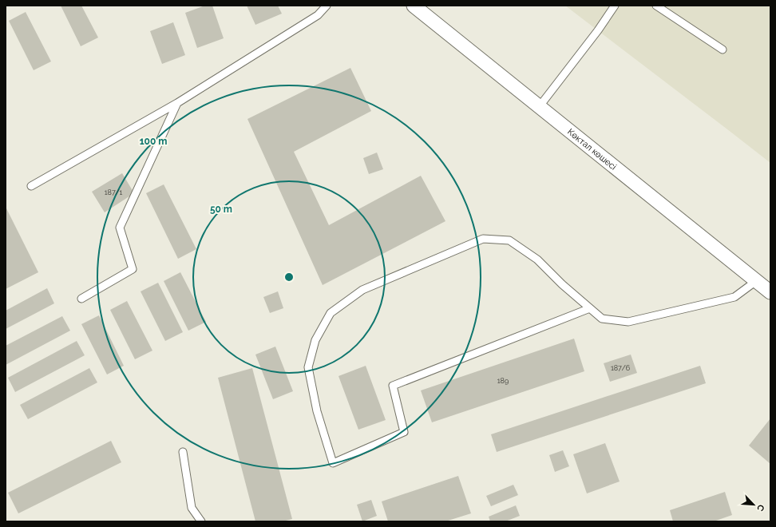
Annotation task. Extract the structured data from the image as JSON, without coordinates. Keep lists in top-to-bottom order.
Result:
{
  "streets": {
    "street": ["Көктал көшесі"]
  },
  "house_numbers": ["187/1", "187/6", "189"],
  "north": "bottom right",
  "rings": ["100 m", "50 m"]
}
